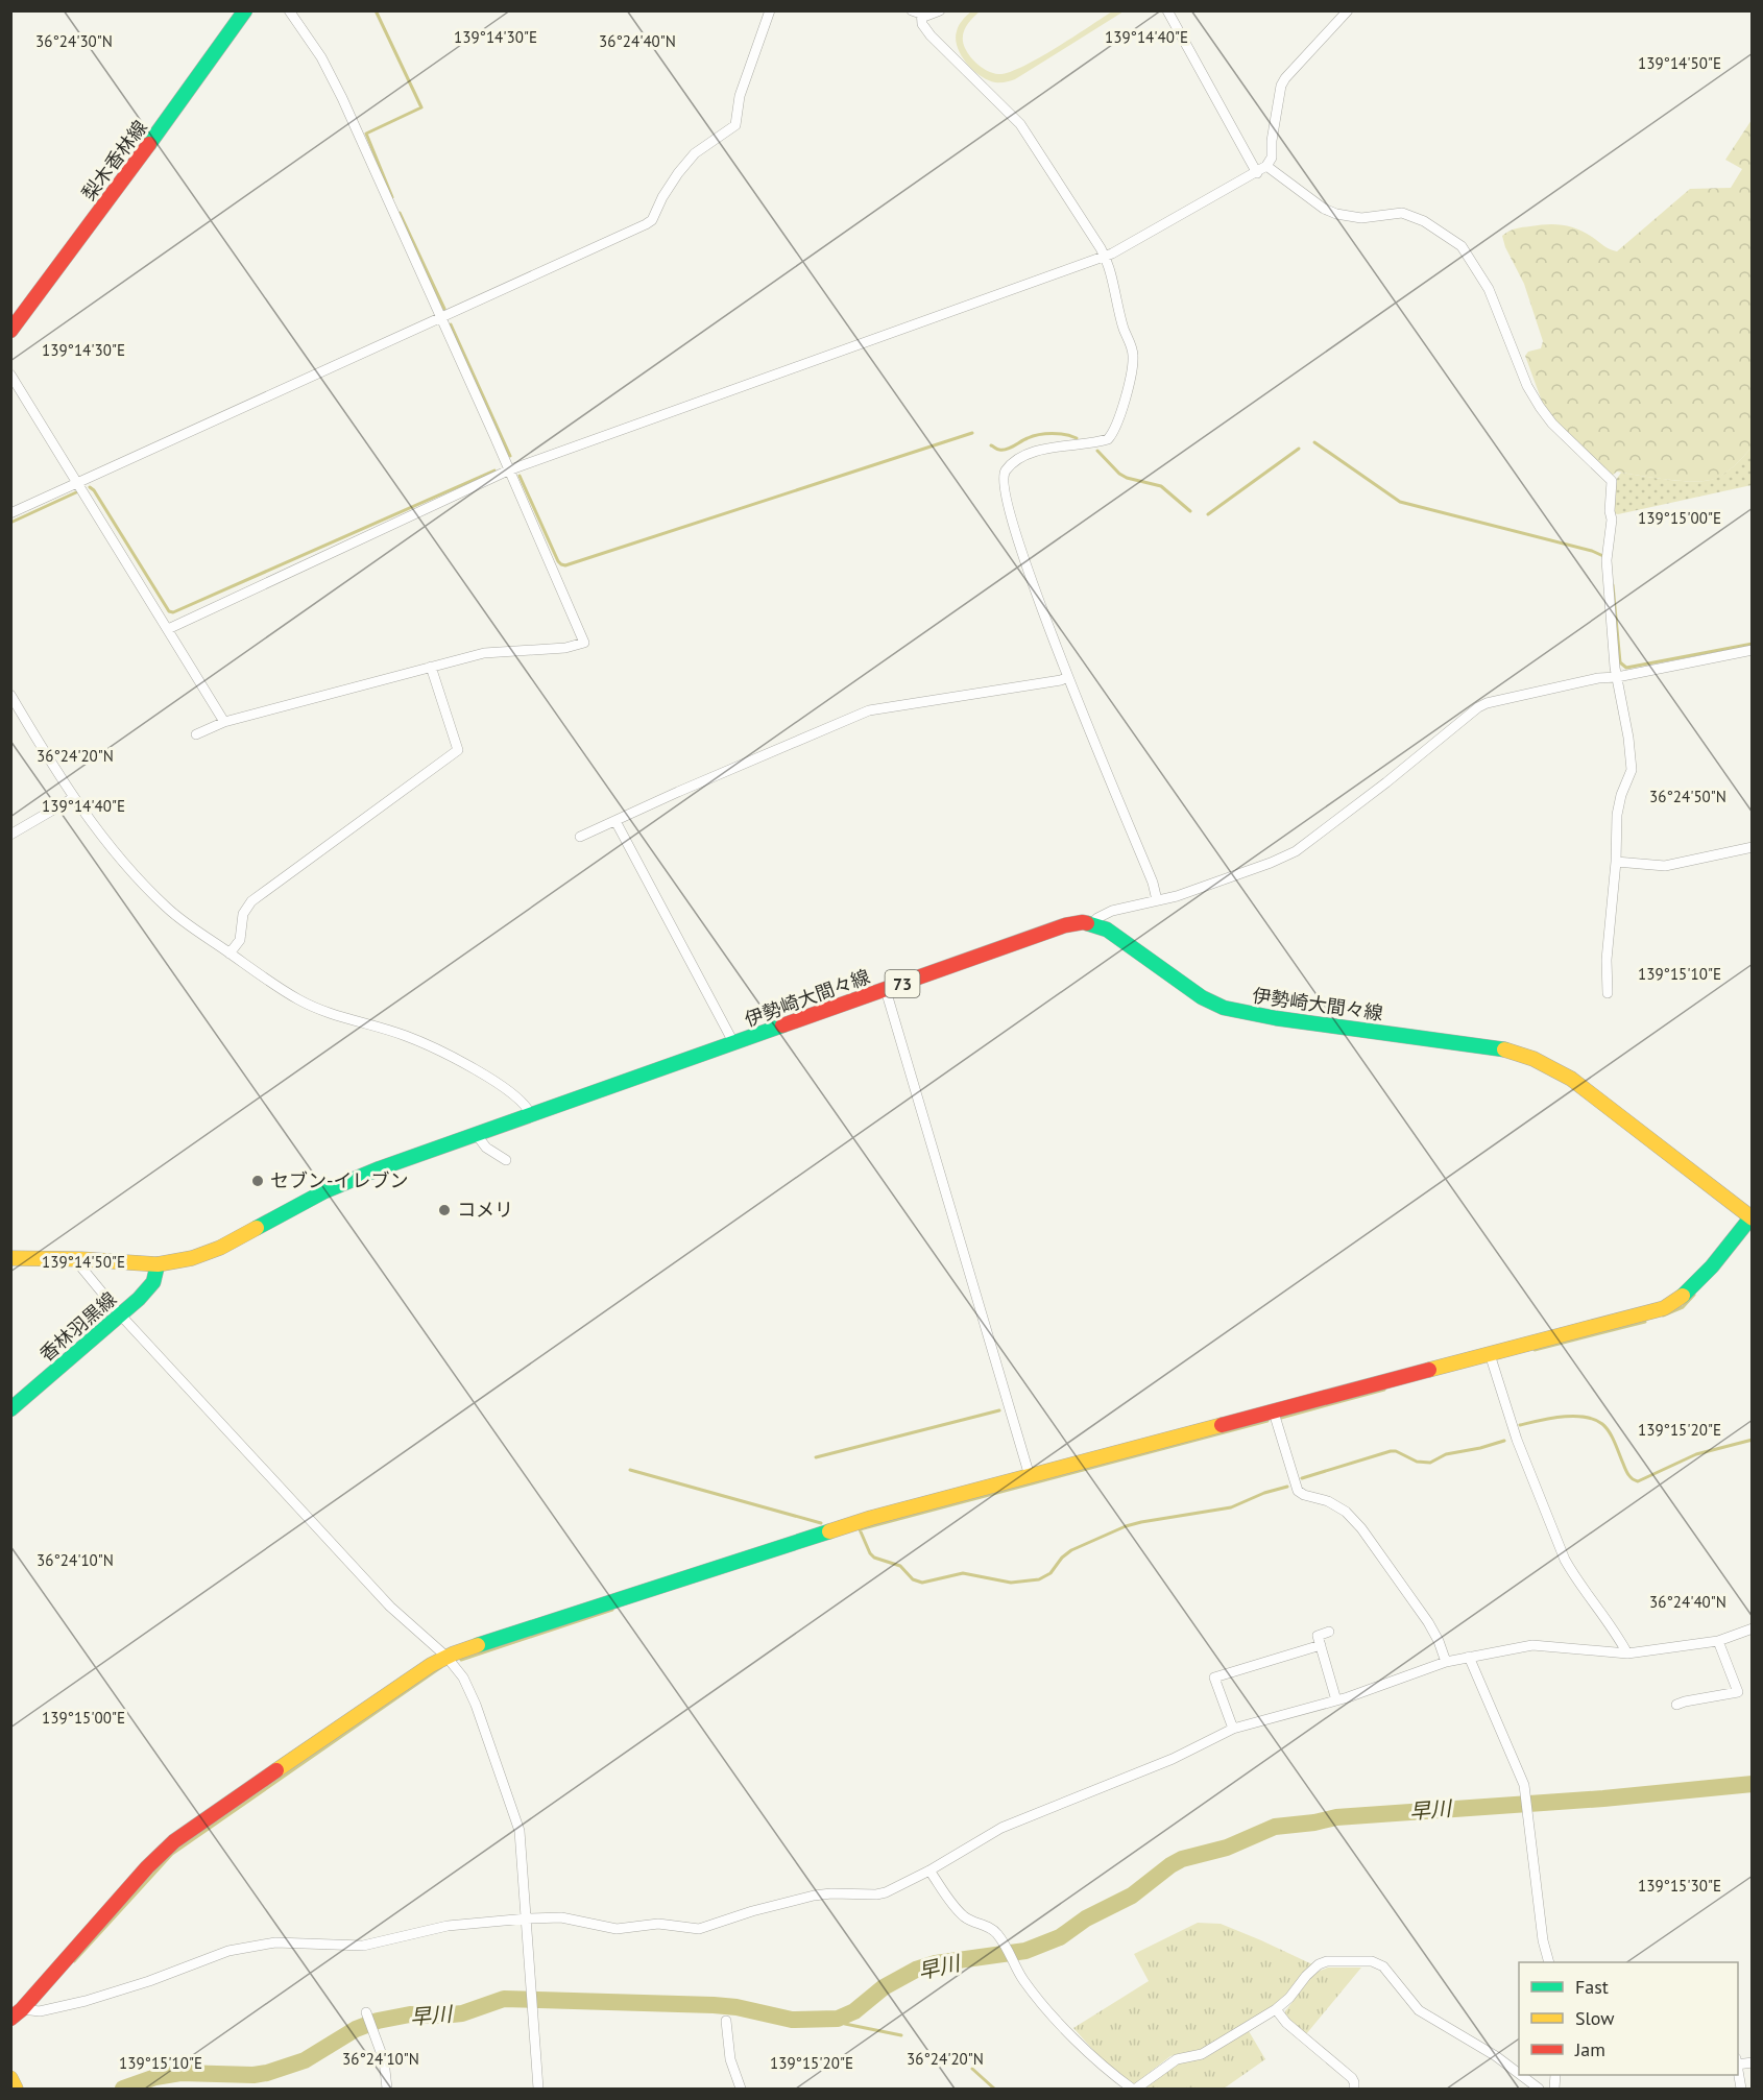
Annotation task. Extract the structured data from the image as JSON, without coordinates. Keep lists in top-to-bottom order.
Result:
{
  "streets": {
    "main road": [
      "梨木香林線",
      "73",
      "伊勢崎大間々線",
      "香林羽黒線"
    ]
  },
  "crossings": [
    ["伊勢崎大間々線", "香林羽黒線"]
  ],
  "water": ["早川"],
  "places": ["セブン-イレブン", "コメリ"],
  "legend": ["Fast", "Slow", "Jam"],
  "coordinates": [
    "139°14'30\"E",
    "139°14'40\"E",
    "36°24'30\"N",
    "36°24'40\"N",
    "139°14'50\"E",
    "139°15'00\"E",
    "36°24'20\"N",
    "36°24'50\"N",
    "139°15'10\"E",
    "139°15'20\"E",
    "36°24'10\"N",
    "139°15'30\"E"
  ]
}
